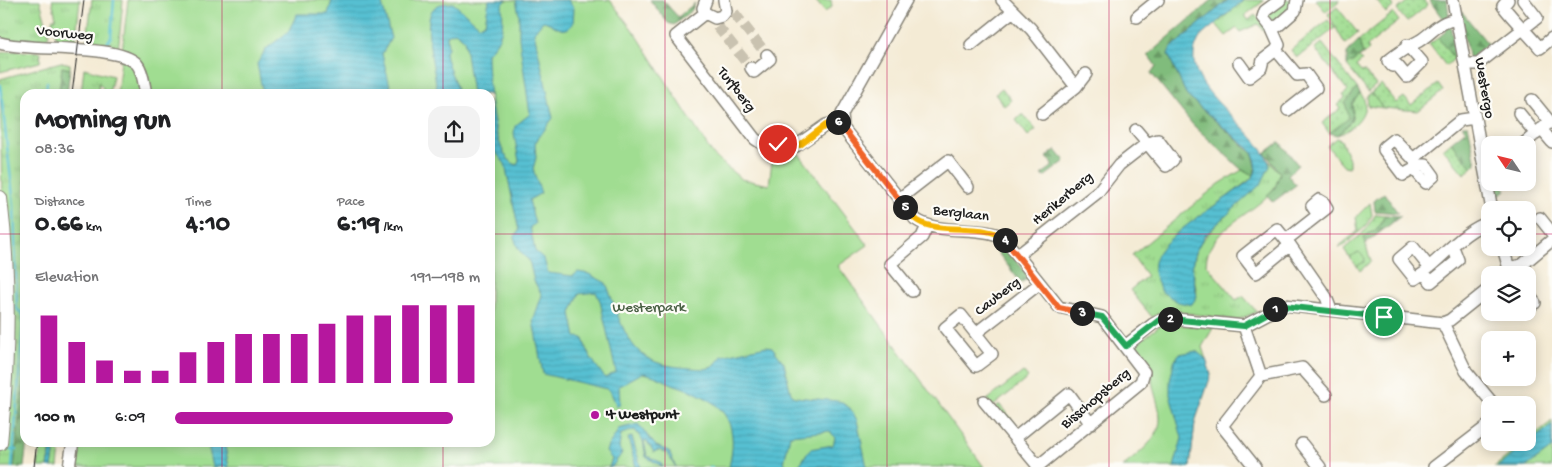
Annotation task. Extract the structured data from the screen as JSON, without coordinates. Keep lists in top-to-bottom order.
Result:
{
  "streets": {
    "street": [
      "Voorweg",
      "Westergo",
      "Turfberg",
      "Herikerberg",
      "Berglaan",
      "Cauberg",
      "Bisschopsberg"
    ]
  },
  "crossings": [
    ["Turfberg", "Berglaan"],
    ["Herikerberg", "Berglaan"],
    ["Berglaan", "Cauberg"],
    ["Berglaan", "Bisschopsberg"]
  ],
  "parks": ["Westerpark"],
  "places": ["'t Westpunt"],
  "north": "top left",
  "page": {
    "heading": ["Morning run", "08:36"],
    "pins": [
      "6",
      "5",
      "4",
      "1",
      "3",
      "2"
    ],
    "map_buttons": ["+", "−"],
    "stats": [
      ["Distance", "0.66 km"],
      ["Time", "4:10"],
      ["Pace", "6:19 /km"]
    ],
    "chart": ["Elevation", "191–198 m"],
    "list": [
      {
        "name": "100 m",
        "note": "6:09"
      }
    ]
  }
}
